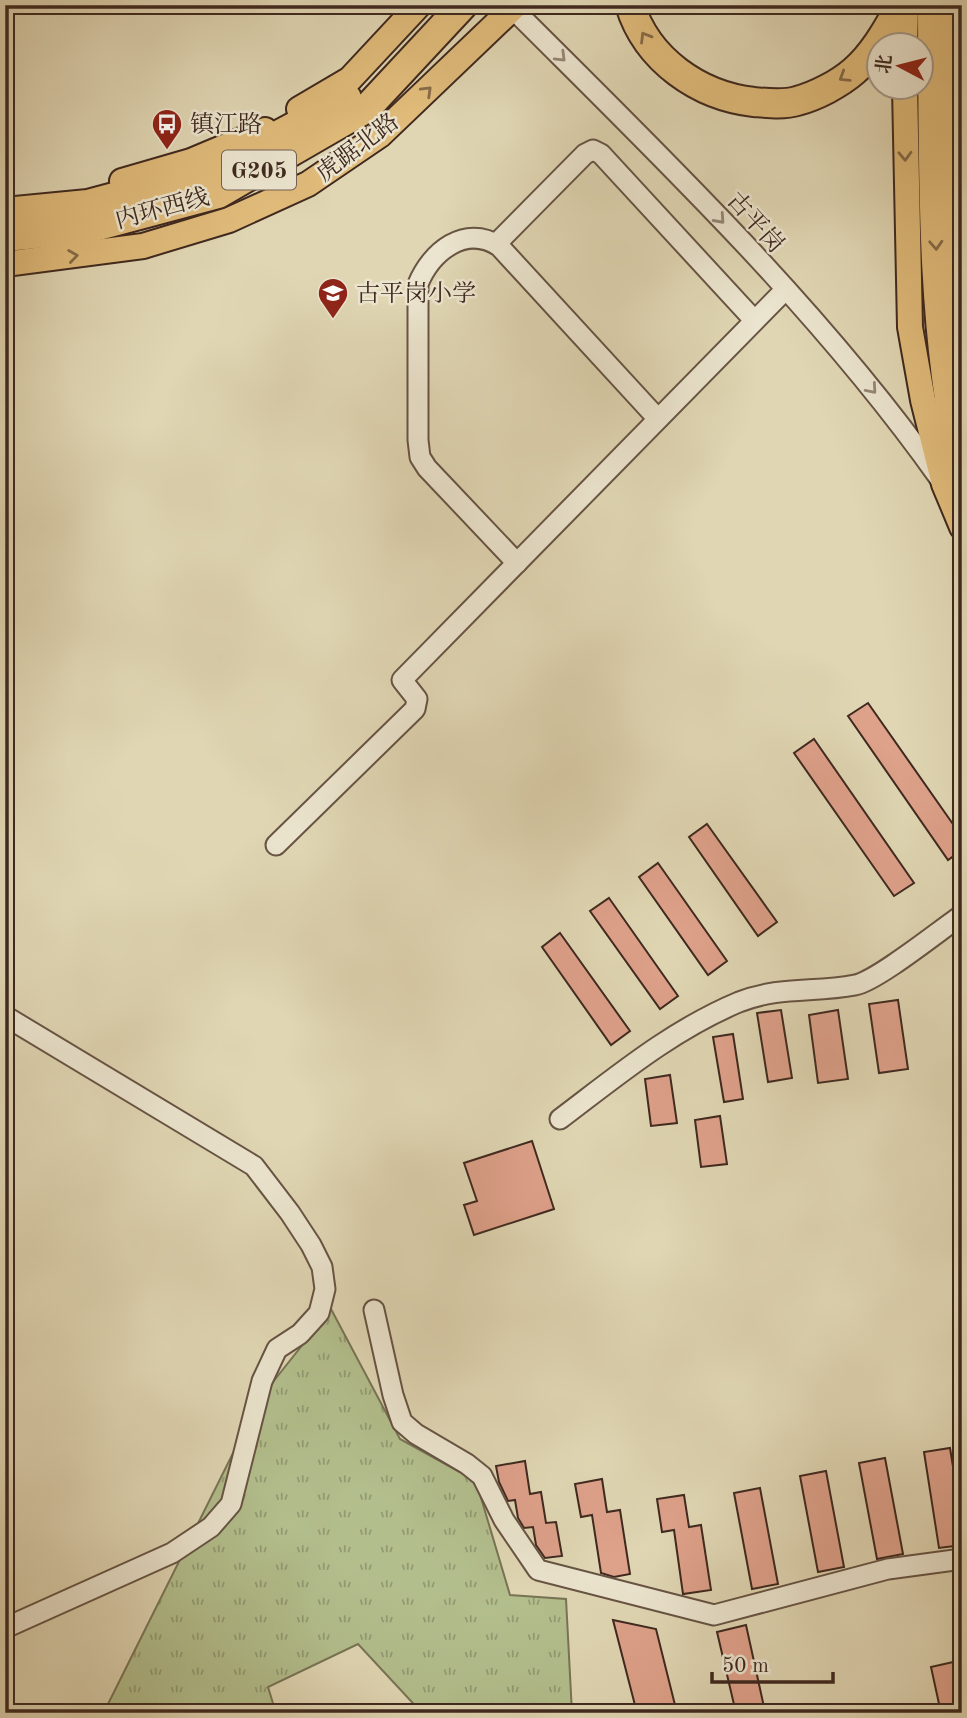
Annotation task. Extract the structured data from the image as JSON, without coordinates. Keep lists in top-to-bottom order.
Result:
{
  "streets": {
    "highway": ["G205", "内环西线"],
    "main road": ["虎踞北路"],
    "street": ["古平岗"]
  },
  "crossings": [
    ["虎踞北路", "古平岗"]
  ],
  "one_way": ["古平岗"],
  "places": {
    "bus stop": ["镇江路"],
    "school or university": ["古平岗小学"]
  },
  "scale_bar": "50 m",
  "north": "left"
}
